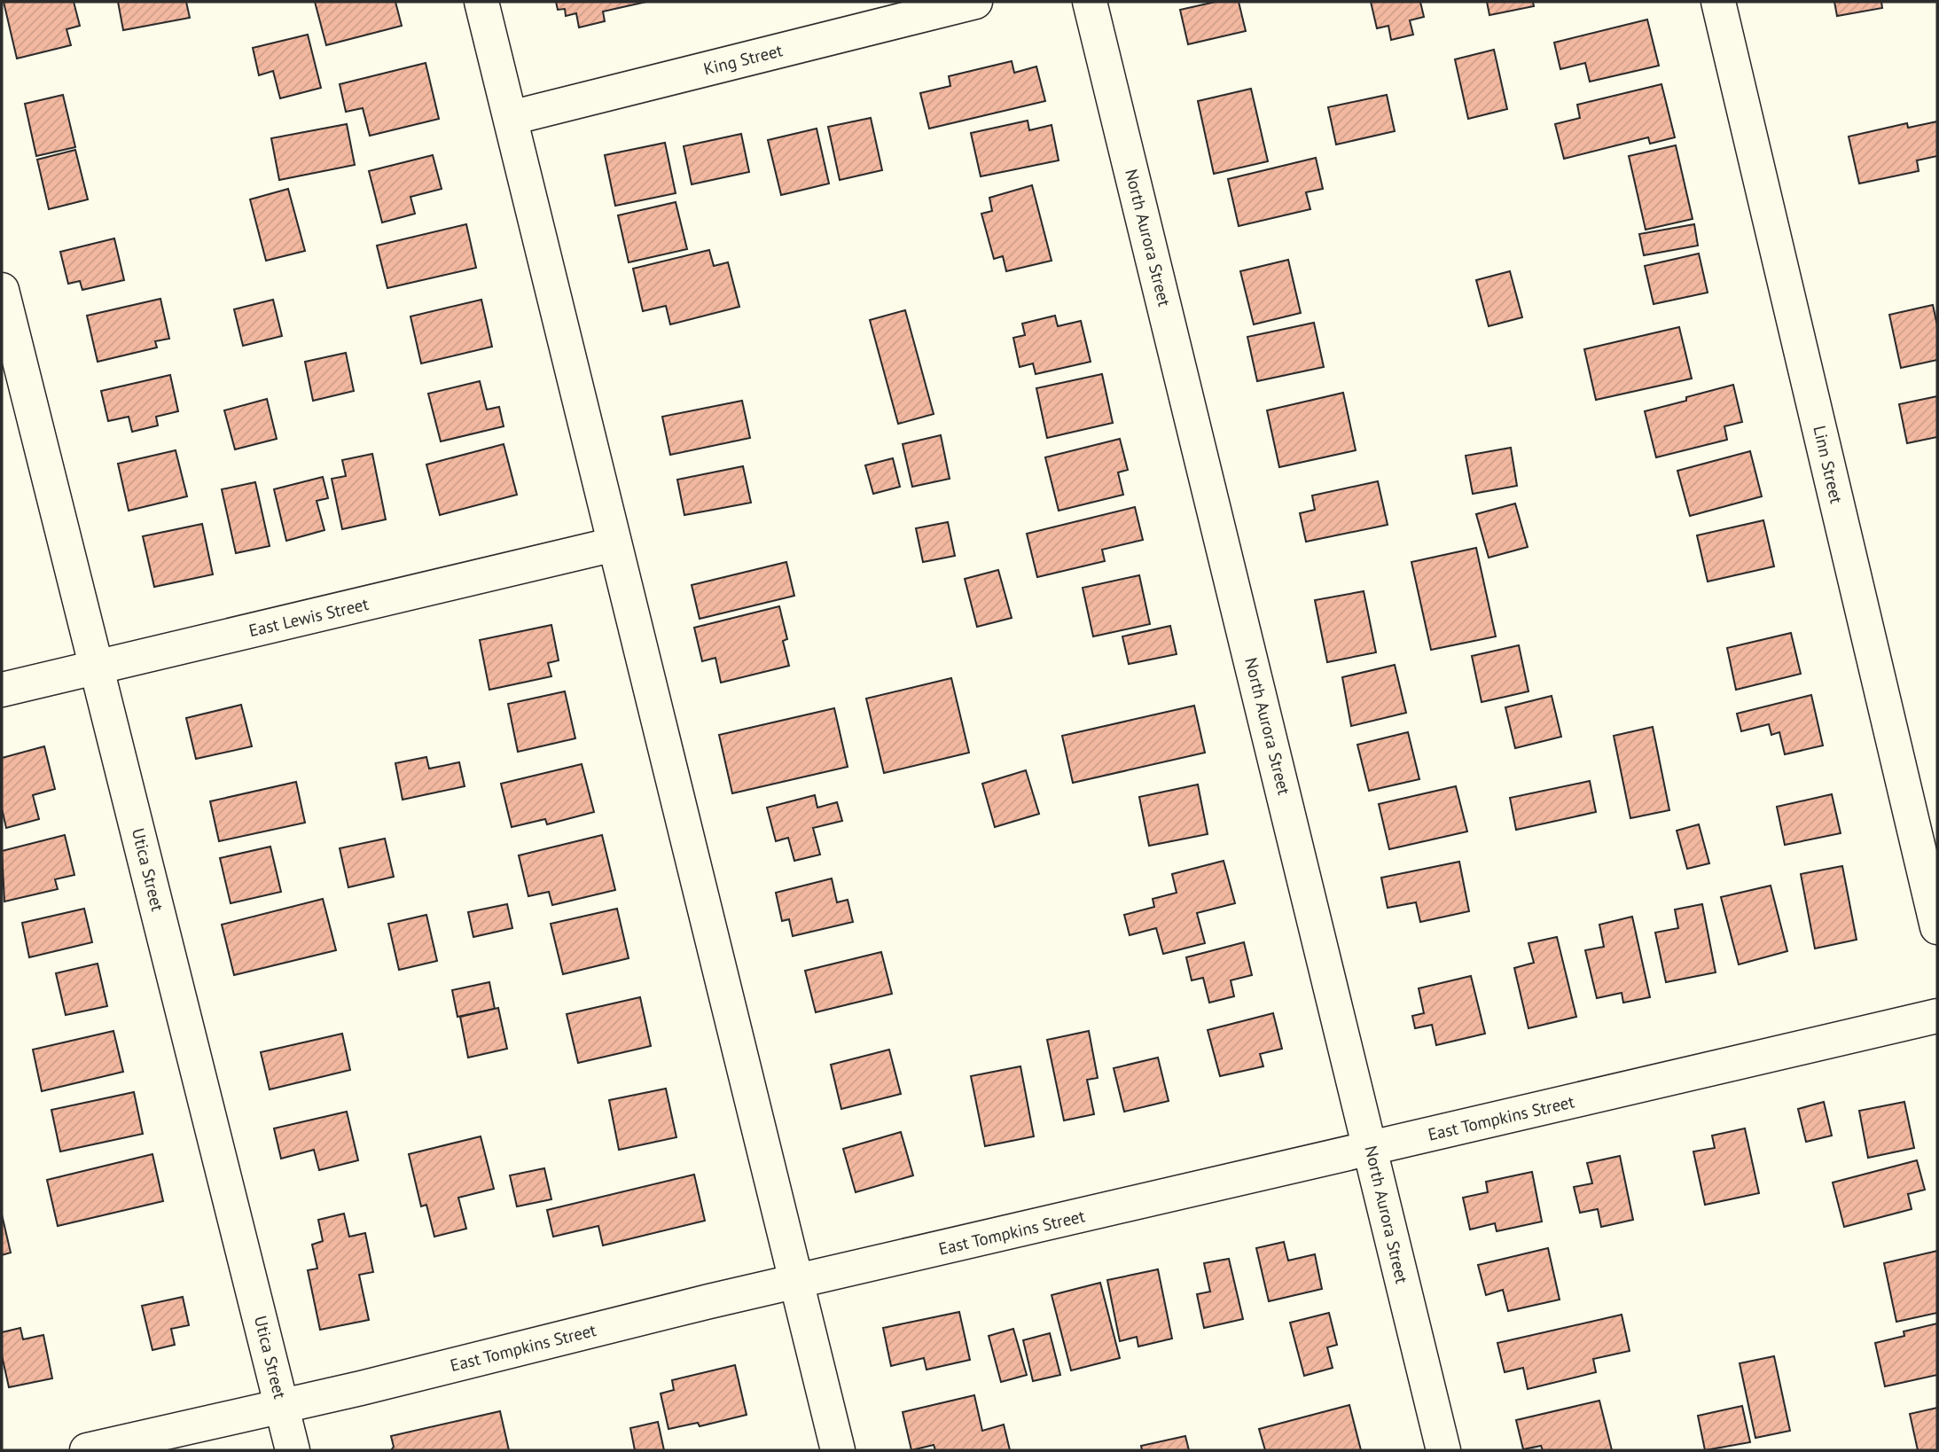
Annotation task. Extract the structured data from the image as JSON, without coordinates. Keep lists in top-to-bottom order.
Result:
{
  "streets": {
    "street": [
      "King Street",
      "North Aurora Street",
      "Linn Street",
      "East Lewis Street",
      "Utica Street",
      "East Tompkins Street"
    ]
  },
  "crossings": [
    ["North Aurora Street", "East Tompkins Street"],
    ["East Lewis Street", "Utica Street"],
    ["Utica Street", "East Tompkins Street"]
  ]
}
